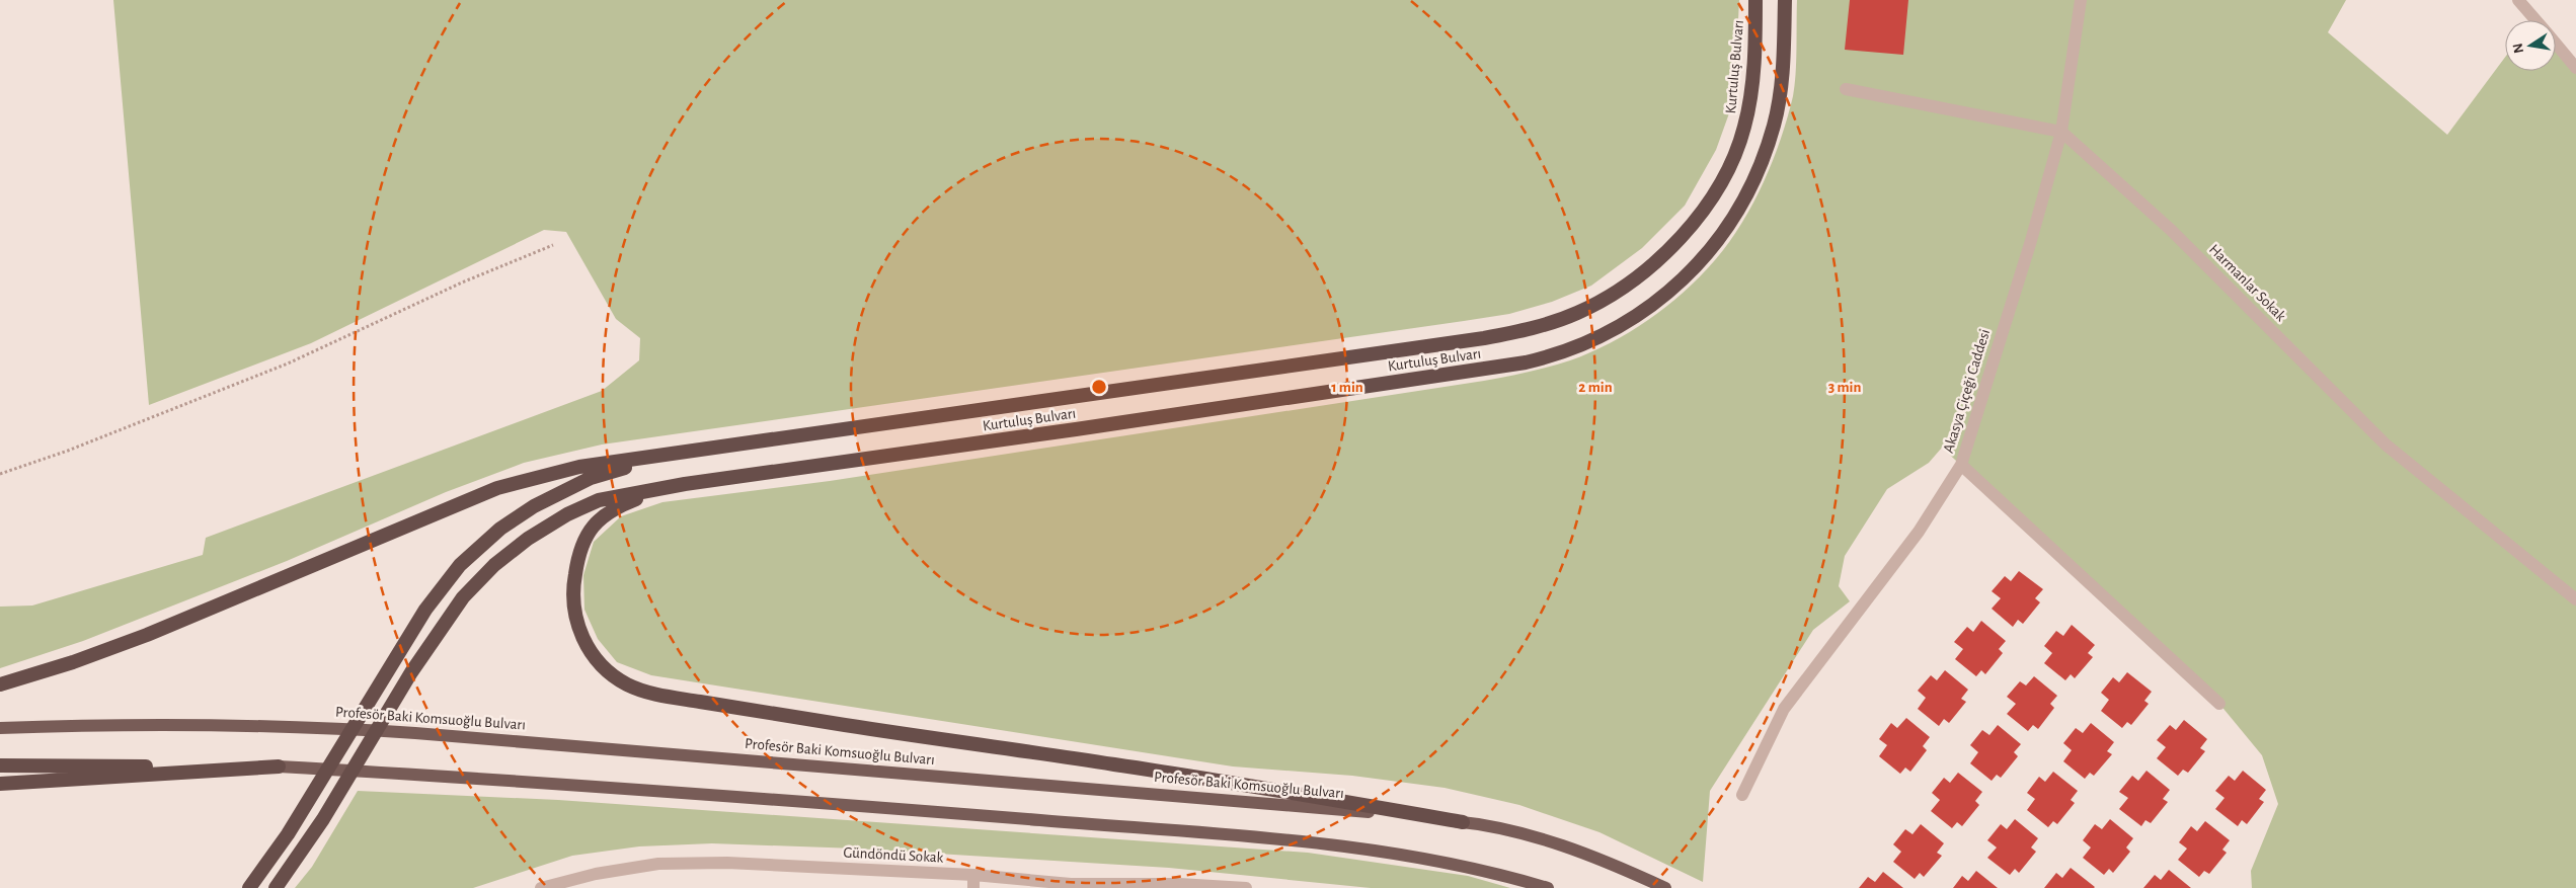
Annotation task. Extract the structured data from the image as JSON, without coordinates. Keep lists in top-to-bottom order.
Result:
{
  "streets": {
    "highway": ["Kurtuluş Bulvarı"],
    "main road": ["Profesör Baki Komsuoğlu Bulvarı"],
    "street": ["Harmanlar Sokak", "Akasya Çiçeği Caddesi", "Gündöndü Sokak"]
  },
  "crossings": [
    ["Harmanlar Sokak", "Akasya Çiçeği Caddesi"]
  ],
  "north": "left",
  "rings": ["1 min", "2 min", "3 min"]
}
